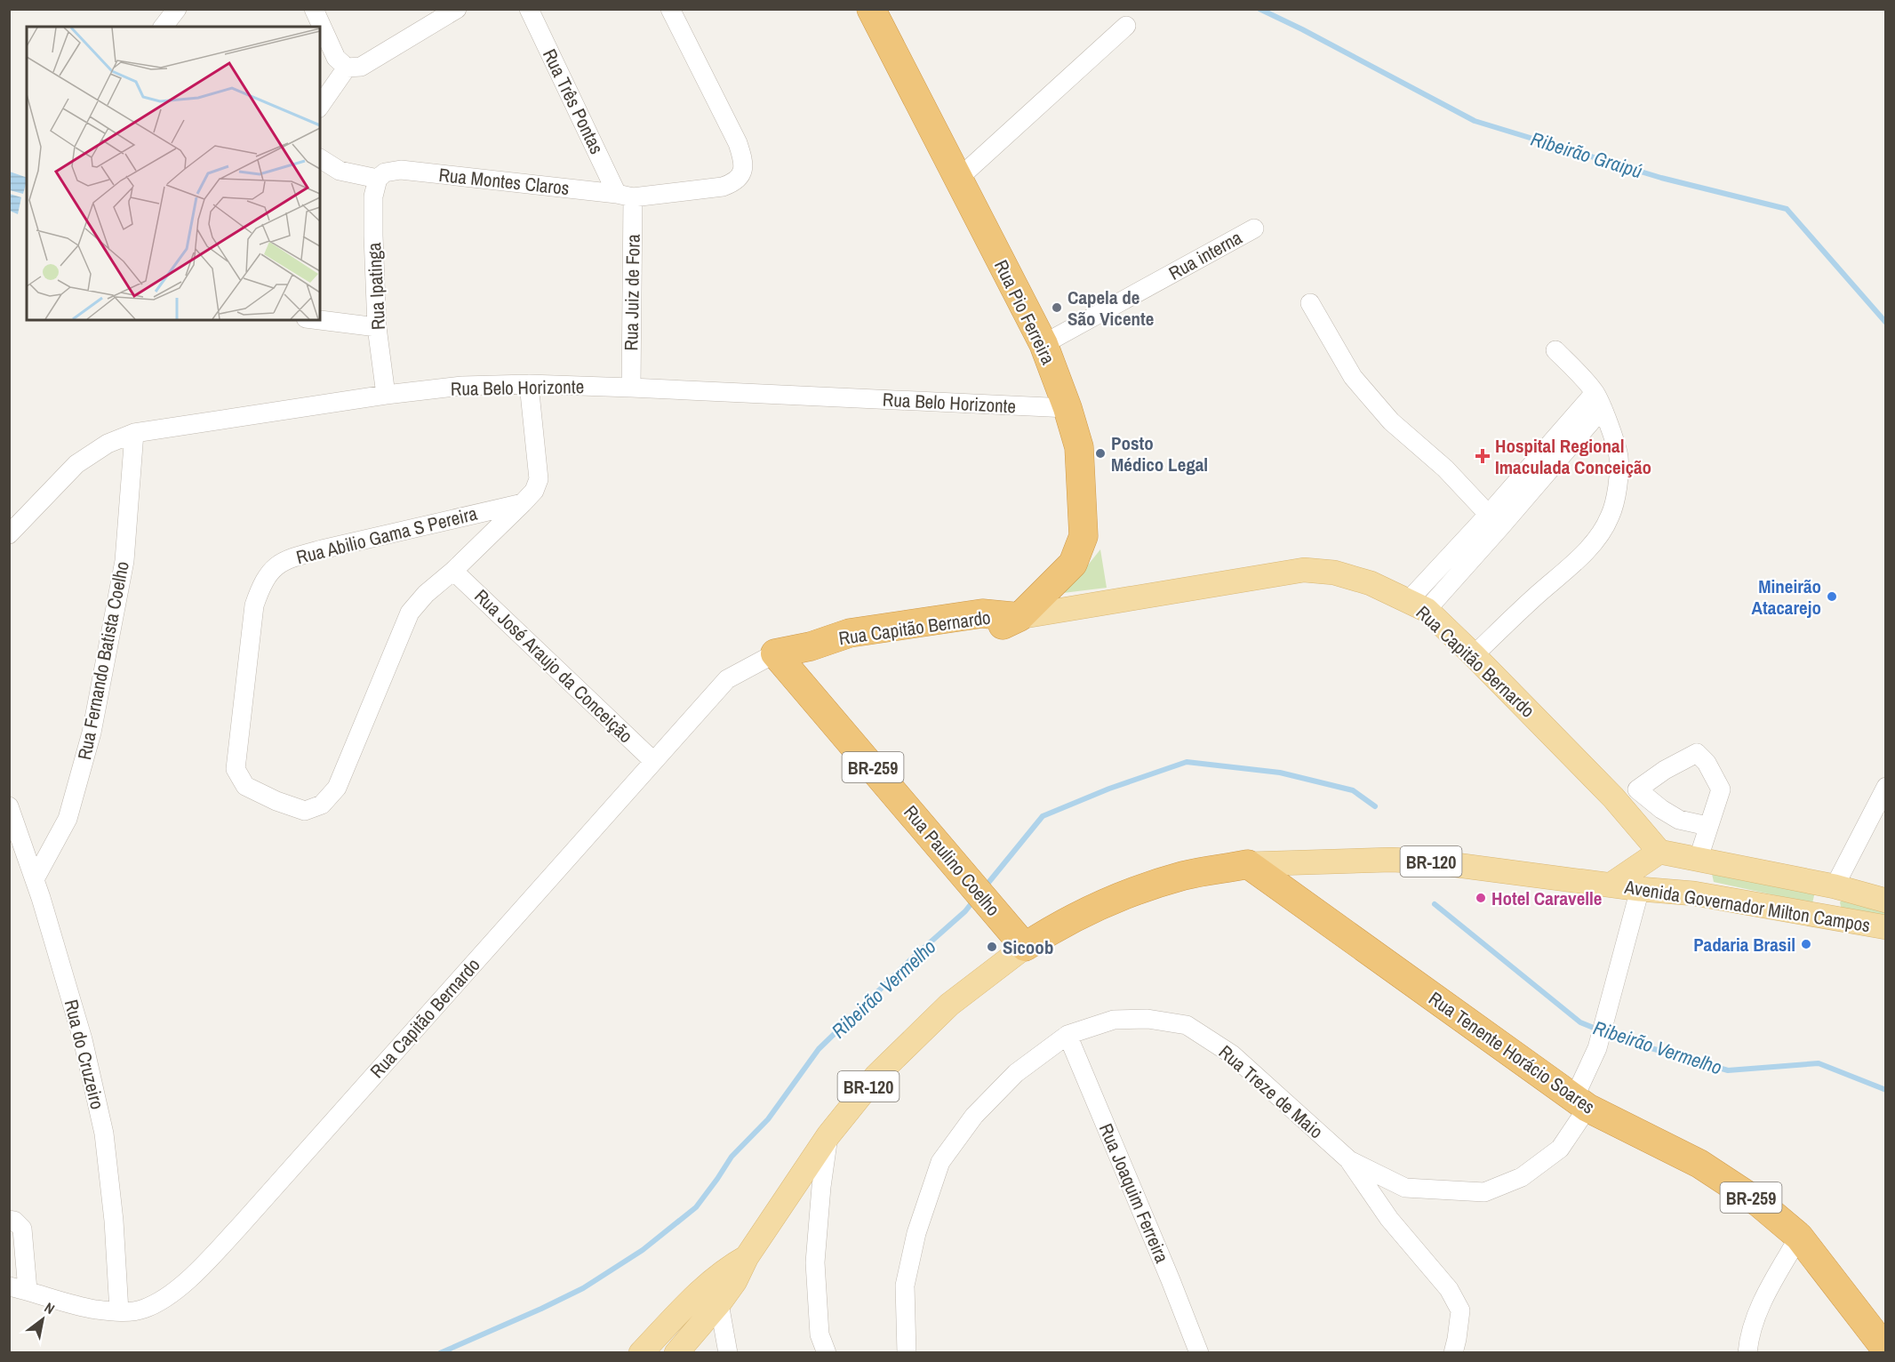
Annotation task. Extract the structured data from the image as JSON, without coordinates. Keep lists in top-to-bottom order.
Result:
{
  "streets": {
    "highway": [
      "Rua Pio Ferreira",
      "Rua Capitão Bernardo",
      "BR-259",
      "Rua Paulino Coelho",
      "BR-120",
      "Avenida Governador Milton Campos",
      "Rua Tenente Horácio Soares"
    ],
    "street": [
      "Rua Três Pontas",
      "Rua Montes Claros",
      "Rua interna",
      "Rua Ipatinga",
      "Rua Juiz de Fora",
      "Rua Belo Horizonte",
      "Rua Abilio Gama S Pereira",
      "Rua Fernando Batista Coelho",
      "Rua José Araujo da Conceição",
      "Rua do Cruzeiro",
      "Rua Treze de Maio",
      "Rua Joaquim Ferreira"
    ]
  },
  "crossings": [
    ["Rua Três Pontas", "Rua Montes Claros"],
    ["Rua Três Pontas", "Rua Juiz de Fora"],
    ["Rua Montes Claros", "Rua Ipatinga"],
    ["Rua Montes Claros", "Rua Juiz de Fora"],
    ["Rua interna", "Rua Pio Ferreira"],
    ["Rua Ipatinga", "Rua Belo Horizonte"],
    ["Rua Juiz de Fora", "Rua Belo Horizonte"],
    ["Rua Pio Ferreira", "Rua Belo Horizonte"],
    ["Rua Pio Ferreira", "Rua Capitão Bernardo"],
    ["Rua Belo Horizonte", "Rua Fernando Batista Coelho"],
    ["Rua Abilio Gama S Pereira", "Rua José Araujo da Conceição"],
    ["Rua Capitão Bernardo", "Rua José Araujo da Conceição"],
    ["Rua Capitão Bernardo", "Rua Paulino Coelho"],
    ["Rua Capitão Bernardo", "Rua do Cruzeiro"],
    ["Rua Fernando Batista Coelho", "Rua do Cruzeiro"],
    ["Rua Paulino Coelho", "Avenida Governador Milton Campos"],
    ["Avenida Governador Milton Campos", "Rua Tenente Horácio Soares"],
    ["Avenida Governador Milton Campos", "Rua Treze de Maio"],
    ["Rua Tenente Horácio Soares", "Rua Treze de Maio"],
    ["Rua Treze de Maio", "Rua Joaquim Ferreira"]
  ],
  "water": ["Ribeirão Graipú", "Ribeirão Vermelho"],
  "places": {
    "other": [
      "Capela de São Vicente",
      "Posto Médico Legal",
      "Mineirão Atacarejo",
      "Hotel Caravelle",
      "Padaria Brasil",
      "Sicoob"
    ],
    "health": ["Hospital Regional Imaculada Conceição"]
  },
  "north": "top right"
}
